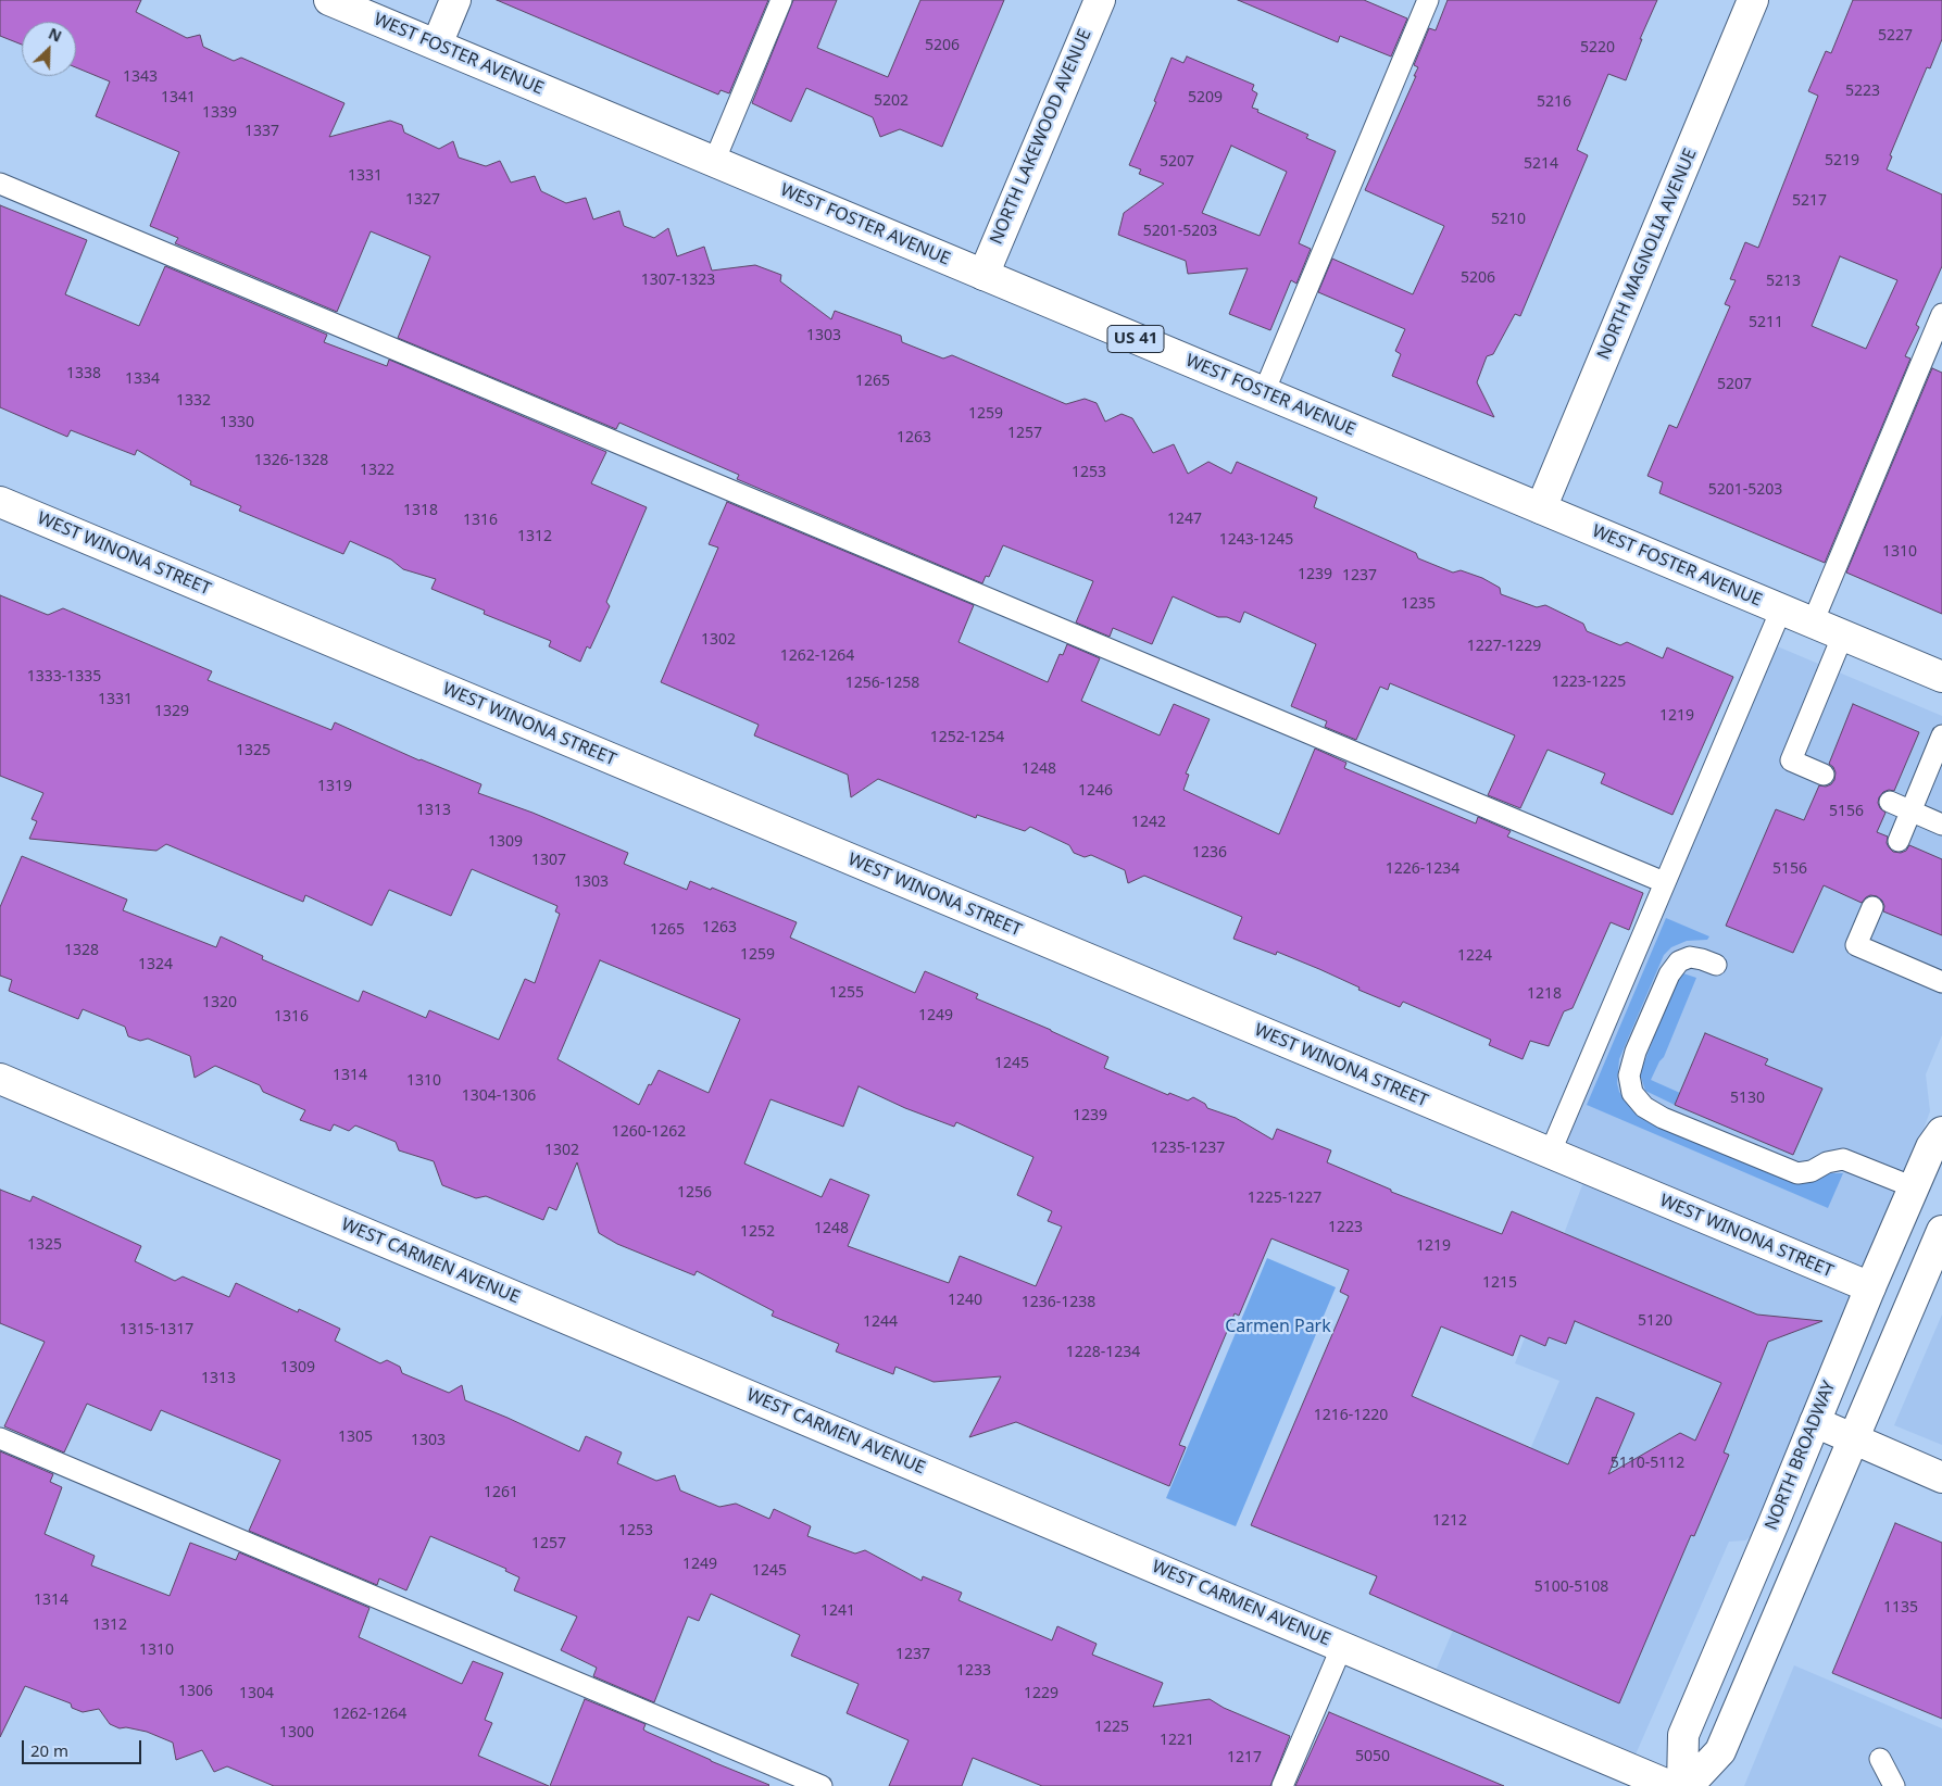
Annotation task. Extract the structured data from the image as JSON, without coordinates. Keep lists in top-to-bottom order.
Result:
{
  "streets": {
    "street": [
      "WEST FOSTER AVENUE",
      "NORTH LAKEWOOD AVENUE",
      "NORTH MAGNOLIA AVENUE",
      "US 41",
      "WEST WINONA STREET",
      "WEST CARMEN AVENUE",
      "NORTH BROADWAY"
    ]
  },
  "crossings": [
    ["WEST FOSTER AVENUE", "NORTH LAKEWOOD AVENUE"],
    ["WEST FOSTER AVENUE", "NORTH MAGNOLIA AVENUE"],
    ["WEST WINONA STREET", "NORTH BROADWAY"]
  ],
  "parks": ["Carmen Park"],
  "house_numbers": [
    "5227",
    "5206",
    "5220",
    "1343",
    "5223",
    "1341",
    "5209",
    "5202",
    "5216",
    "1339",
    "1337",
    "5219",
    "5207",
    "5214",
    "1331",
    "1327",
    "5217",
    "5210",
    "5201-5203",
    "5206",
    "1307-1323",
    "5213",
    "5211",
    "1303",
    "1338",
    "1334",
    "1265",
    "5207",
    "1332",
    "1259",
    "1330",
    "1257",
    "1263",
    "1326-1328",
    "1322",
    "1253",
    "5201-5203",
    "1318",
    "1247",
    "1316",
    "1312",
    "1243-1245",
    "1310",
    "1239",
    "1237",
    "1235",
    "1302",
    "1227-1229",
    "1262-1264",
    "1333-1335",
    "1223-1225",
    "1256-1258",
    "1331",
    "1329",
    "1219",
    "1252-1254",
    "1325",
    "1248",
    "1319",
    "1246",
    "1313",
    "5156",
    "1242",
    "1309",
    "1236",
    "1307",
    "1226-1234",
    "5156",
    "1303",
    "1263",
    "1265",
    "1328",
    "1259",
    "1224",
    "1324",
    "1255",
    "1218",
    "1320",
    "1249",
    "1316",
    "1245",
    "1314",
    "1310",
    "1304-1306",
    "5130",
    "1239",
    "1260-1262",
    "1235-1237",
    "1302",
    "1256",
    "1225-1227",
    "1223",
    "1248",
    "1252",
    "1325",
    "1219",
    "1215",
    "1240",
    "1236-1238",
    "5120",
    "1244",
    "1315-1317",
    "1228-1234",
    "1309",
    "1313",
    "1216-1220",
    "1305",
    "1303",
    "5110-5112",
    "1261",
    "1212",
    "1253",
    "1257",
    "1249",
    "1245",
    "5100-5108",
    "1314",
    "1135",
    "1241",
    "1312",
    "1310",
    "1237",
    "1233",
    "1306",
    "1304",
    "1229",
    "1262-1264",
    "1225",
    "1300",
    "1221",
    "5050",
    "1217"
  ],
  "scale_bar": "20 m",
  "north": "top right"
}
